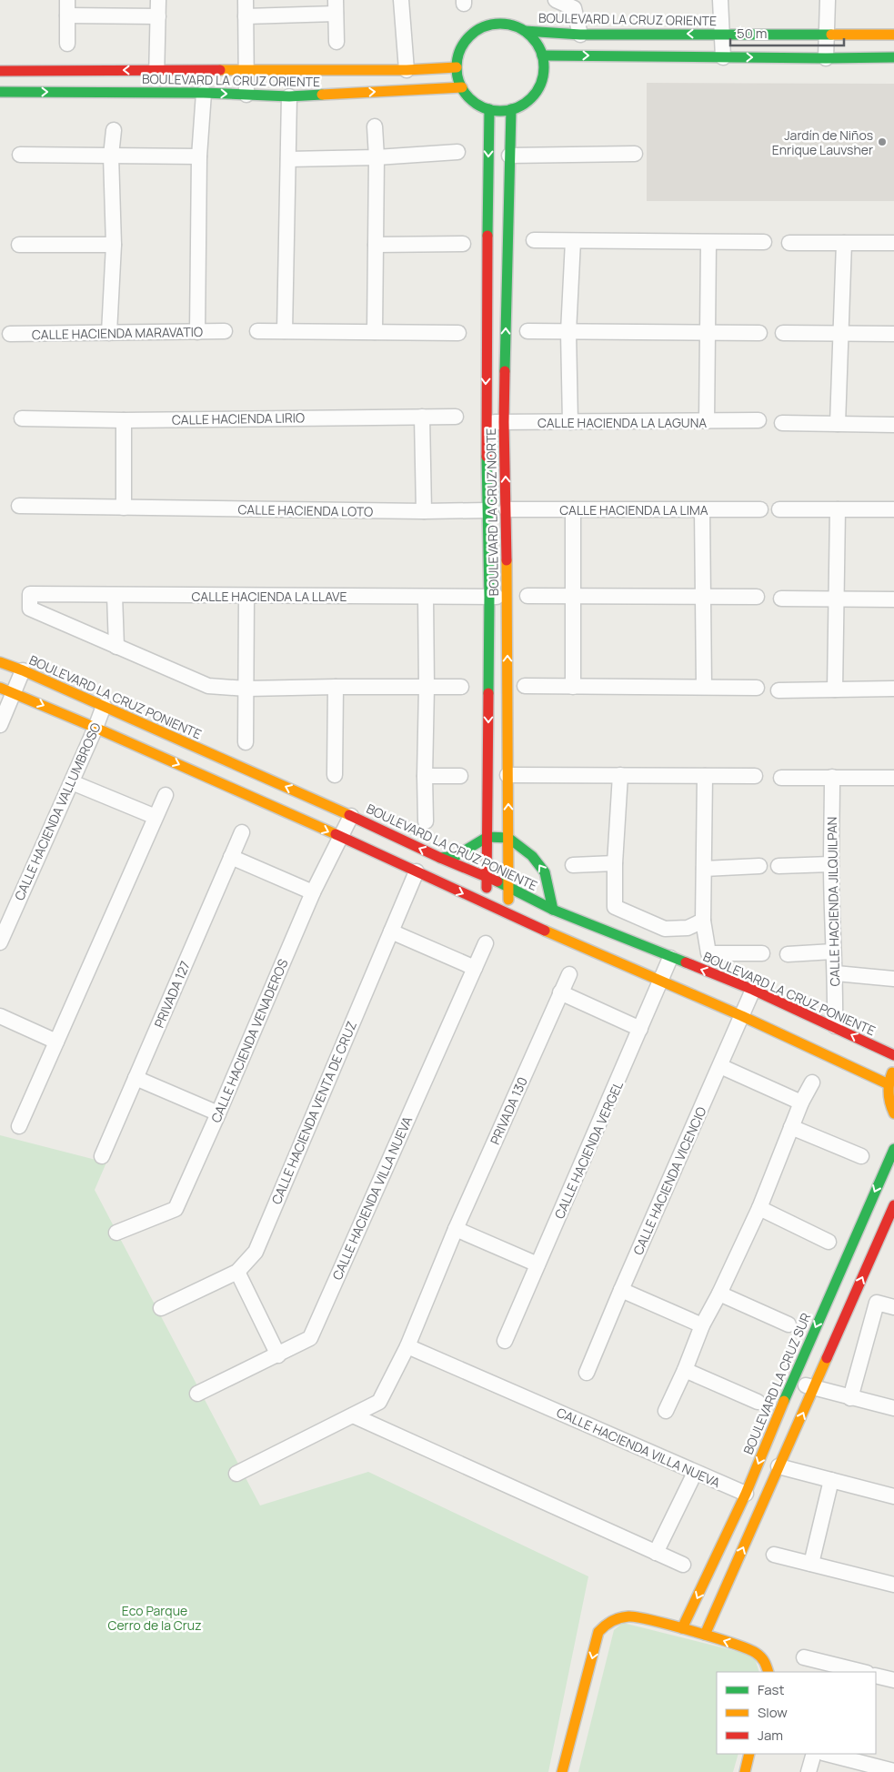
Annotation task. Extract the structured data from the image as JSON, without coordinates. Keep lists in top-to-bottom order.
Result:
{
  "streets": {
    "street": [
      "BOULEVARD LA CRUZ ORIENTE",
      "CALLE HACIENDA MARAVATIO",
      "CALLE HACIENDA LIRIO",
      "CALLE HACIENDA LA LAGUNA",
      "CALLE HACIENDA LA LIMA",
      "CALLE HACIENDA LOTO",
      "BOULEVARD LA CRUZ NORTE",
      "CALLE HACIENDA LA LLAVE",
      "BOULEVARD LA CRUZ PONIENTE",
      "CALLE HACIENDA VALLUMBROSO",
      "CALLE HACIENDA JILQUILPAN",
      "PRIVADA 127",
      "CALLE HACIENDA VENADEROS",
      "PRIVADA 130",
      "CALLE HACIENDA VENTA DE CRUZ",
      "CALLE HACIENDA VERGEL",
      "CALLE HACIENDA VICENCIO",
      "CALLE HACIENDA VILLA NUEVA",
      "BOULEVARD LA CRUZ SUR"
    ]
  },
  "crossings": [
    ["BOULEVARD LA CRUZ ORIENTE", "BOULEVARD LA CRUZ NORTE"],
    ["CALLE HACIENDA LA LAGUNA", "BOULEVARD LA CRUZ NORTE"],
    ["CALLE HACIENDA LA LIMA", "BOULEVARD LA CRUZ NORTE"],
    ["CALLE HACIENDA LOTO", "BOULEVARD LA CRUZ NORTE"],
    ["BOULEVARD LA CRUZ NORTE", "CALLE HACIENDA LA LLAVE"],
    ["BOULEVARD LA CRUZ NORTE", "BOULEVARD LA CRUZ PONIENTE"],
    ["BOULEVARD LA CRUZ PONIENTE", "CALLE HACIENDA VALLUMBROSO"],
    ["BOULEVARD LA CRUZ PONIENTE", "CALLE HACIENDA JILQUILPAN"],
    ["BOULEVARD LA CRUZ PONIENTE", "CALLE HACIENDA VENADEROS"],
    ["BOULEVARD LA CRUZ PONIENTE", "CALLE HACIENDA VERGEL"],
    ["BOULEVARD LA CRUZ PONIENTE", "CALLE HACIENDA VICENCIO"],
    ["CALLE HACIENDA VILLA NUEVA", "BOULEVARD LA CRUZ SUR"]
  ],
  "parks": ["Eco Parque Cerro de la Cruz"],
  "places": ["Jardín de Niños Enrique Lauvsher"],
  "legend": ["Fast", "Slow", "Jam"],
  "scale_bar": "50 m"
}
